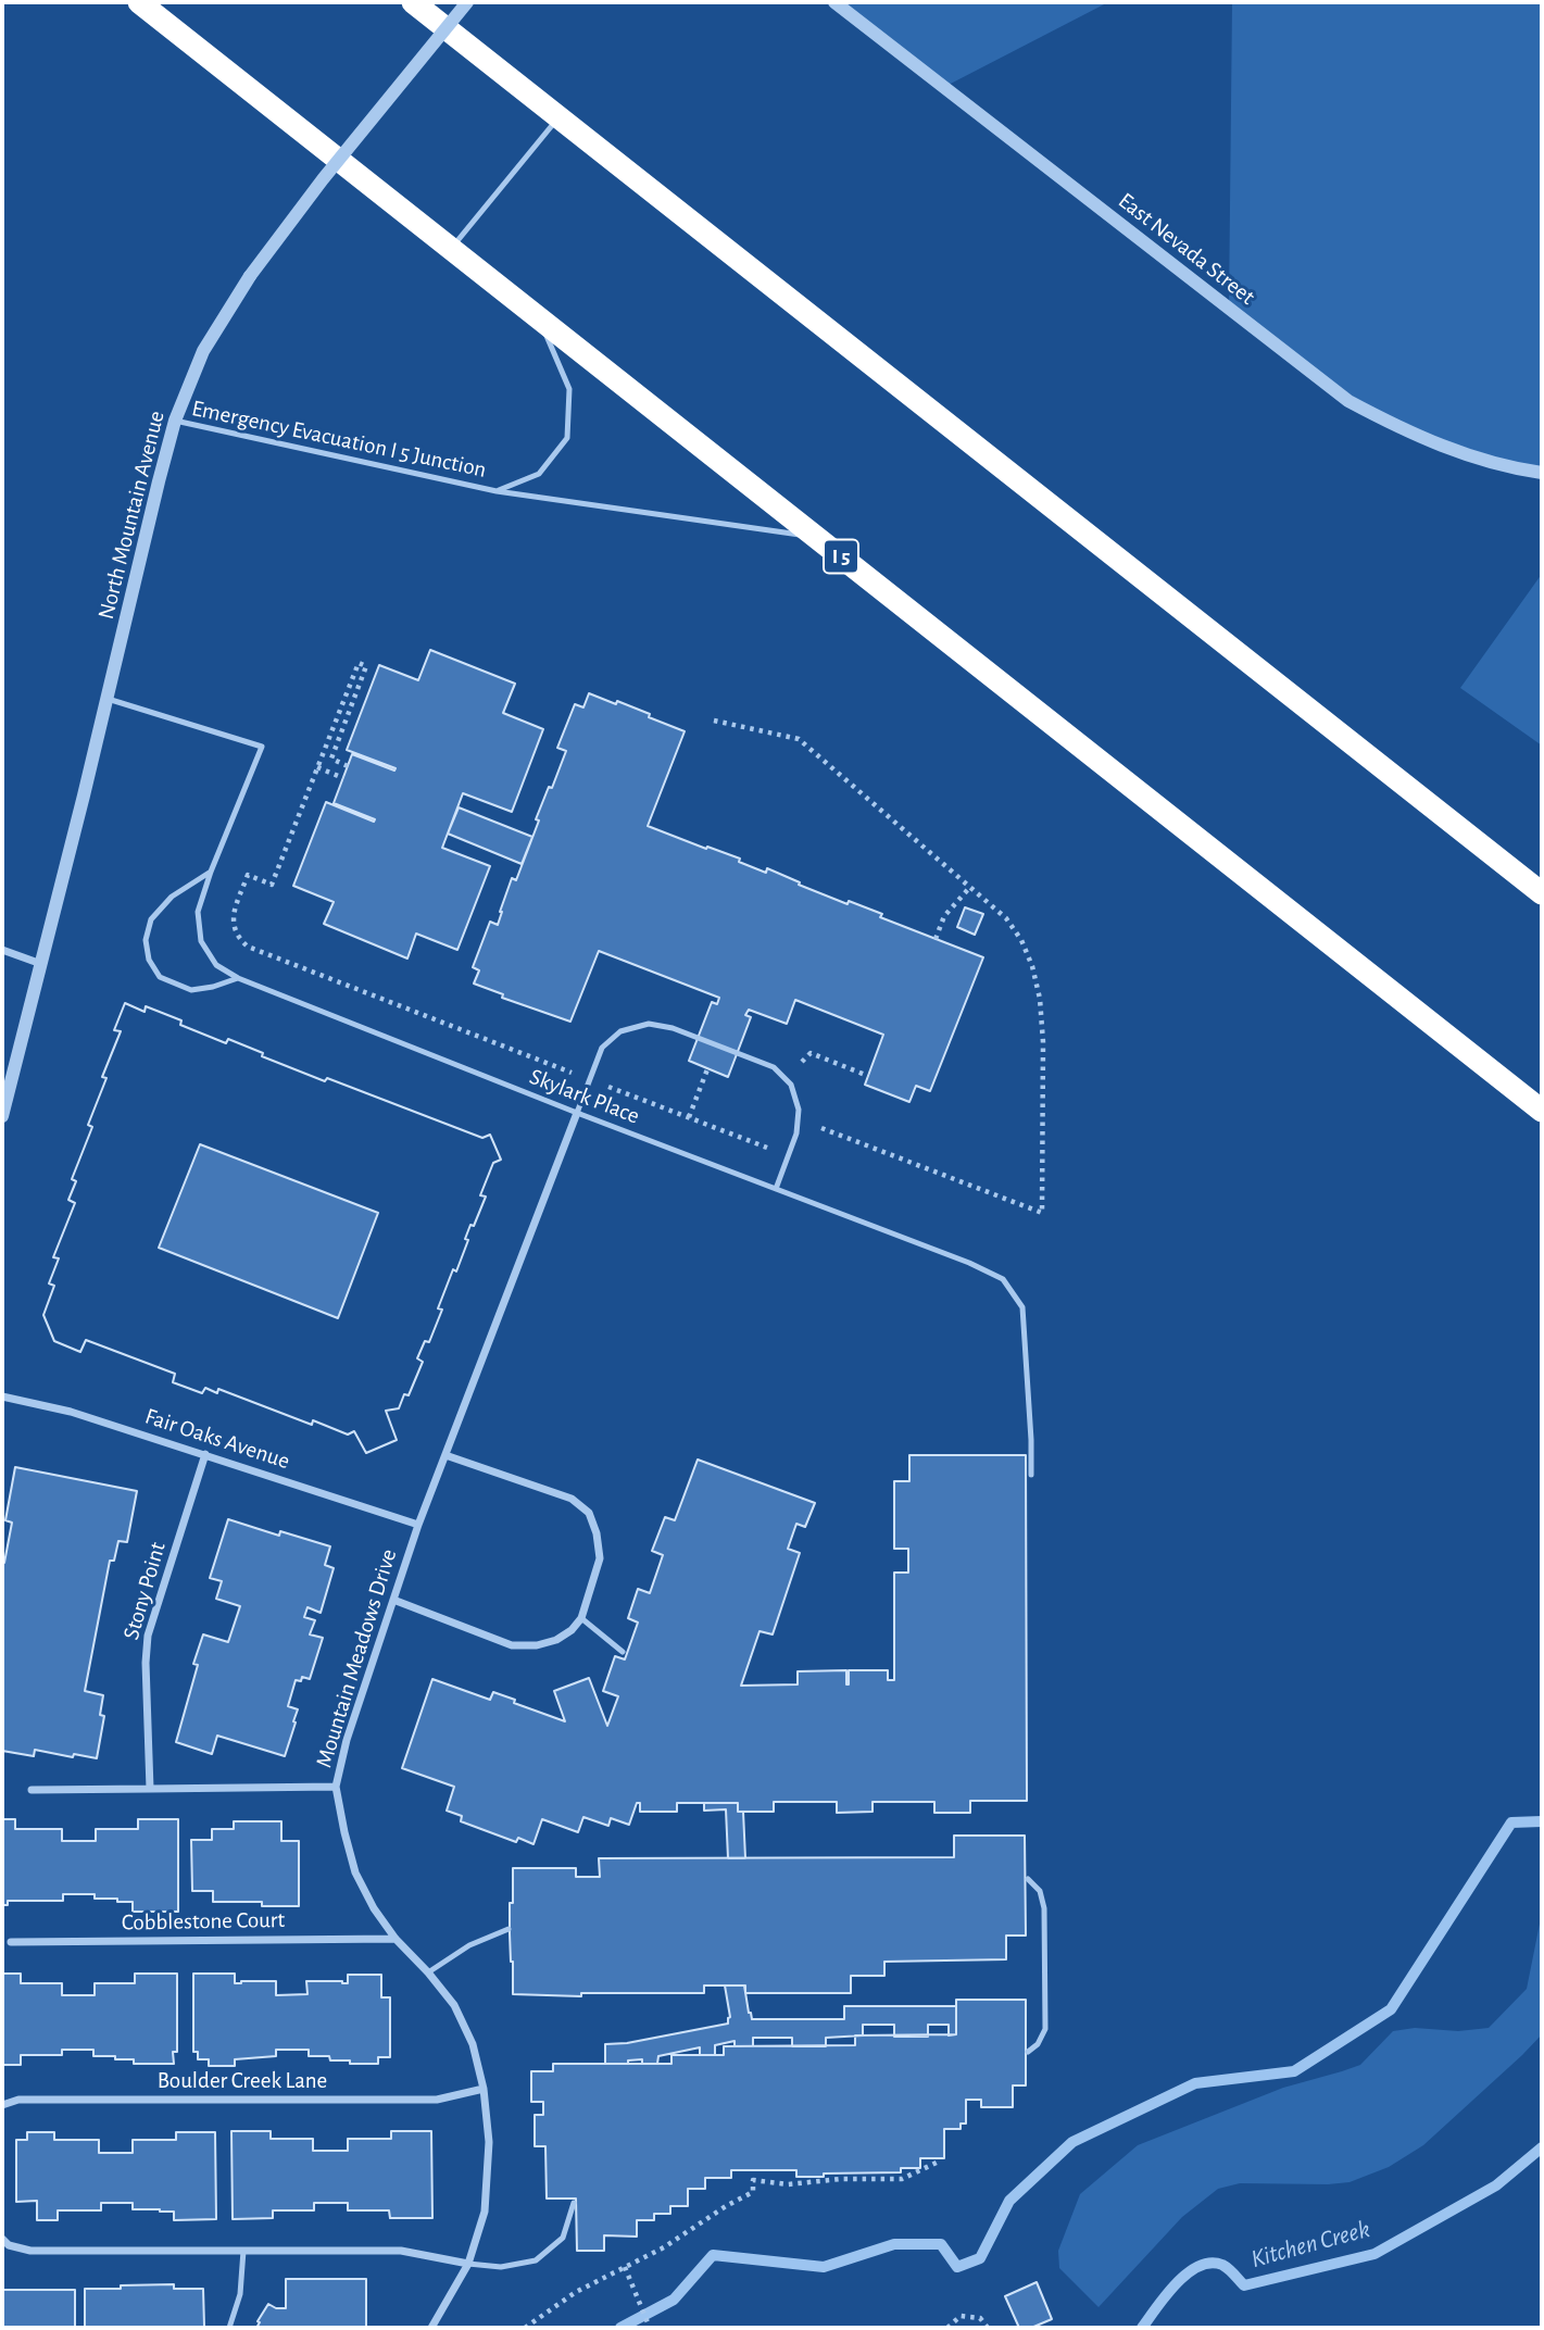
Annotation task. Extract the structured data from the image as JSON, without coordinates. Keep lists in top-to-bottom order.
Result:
{
  "streets": {
    "highway": ["I 5"],
    "street": [
      "East Nevada Street",
      "North Mountain Avenue",
      "Fair Oaks Avenue",
      "Stony Point",
      "Mountain Meadows Drive",
      "Cobblestone Court",
      "Boulder Creek Lane"
    ],
    "lane": ["Emergency Evacuation I 5 Junction", "Skylark Place"]
  },
  "crossings": [
    ["Emergency Evacuation I 5 Junction", "North Mountain Avenue"],
    ["Emergency Evacuation I 5 Junction", "I 5"],
    ["Skylark Place", "Mountain Meadows Drive"],
    ["Fair Oaks Avenue", "Stony Point"],
    ["Fair Oaks Avenue", "Mountain Meadows Drive"],
    ["Mountain Meadows Drive", "Cobblestone Court"],
    ["Mountain Meadows Drive", "Boulder Creek Lane"]
  ],
  "water": ["Kitchen Creek"]
}
